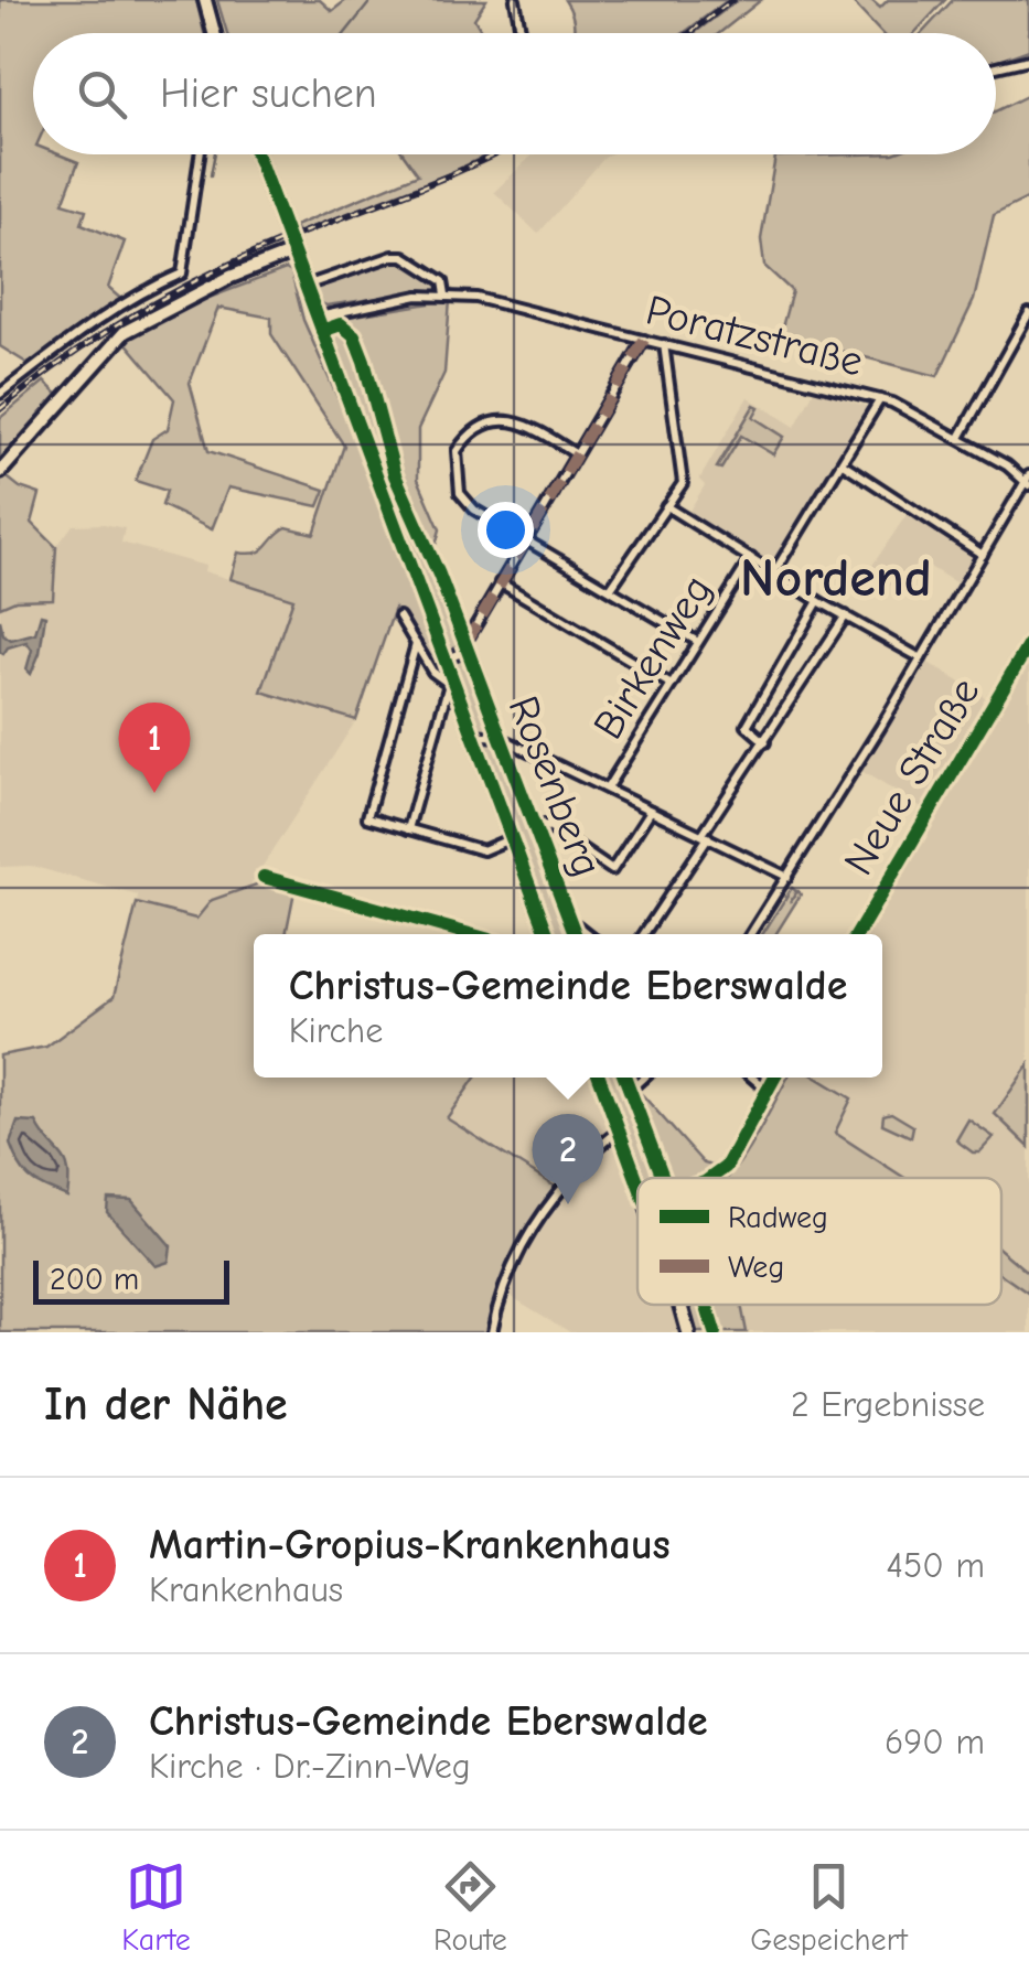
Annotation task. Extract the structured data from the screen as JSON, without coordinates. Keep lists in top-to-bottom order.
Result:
{
  "streets": {
    "street": [
      "Poratzstraße",
      "Birkenweg",
      "Neue Straße",
      "Rosenberg"
    ]
  },
  "districts": ["Nordend"],
  "legend": ["Radweg", "Weg"],
  "scale_bar": "200 m",
  "page": {
    "search": "Hier suchen",
    "pins": ["1", "2"],
    "popup": ["Christus-Gemeinde Eberswalde", "Kirche"],
    "scale": "200 m",
    "heading": ["In der Nähe", "2 Ergebnisse"],
    "list": [
      {
        "mark": "1",
        "name": "Martin-Gropius-Krankenhaus",
        "note": "Krankenhaus",
        "value": "450 m"
      },
      {
        "mark": "2",
        "name": "Christus-Gemeinde Eberswalde",
        "note": "Kirche · Dr.-Zinn-Weg",
        "value": "690 m"
      }
    ],
    "nav": ["Karte", "Route", "Gespeichert"]
  }
}
